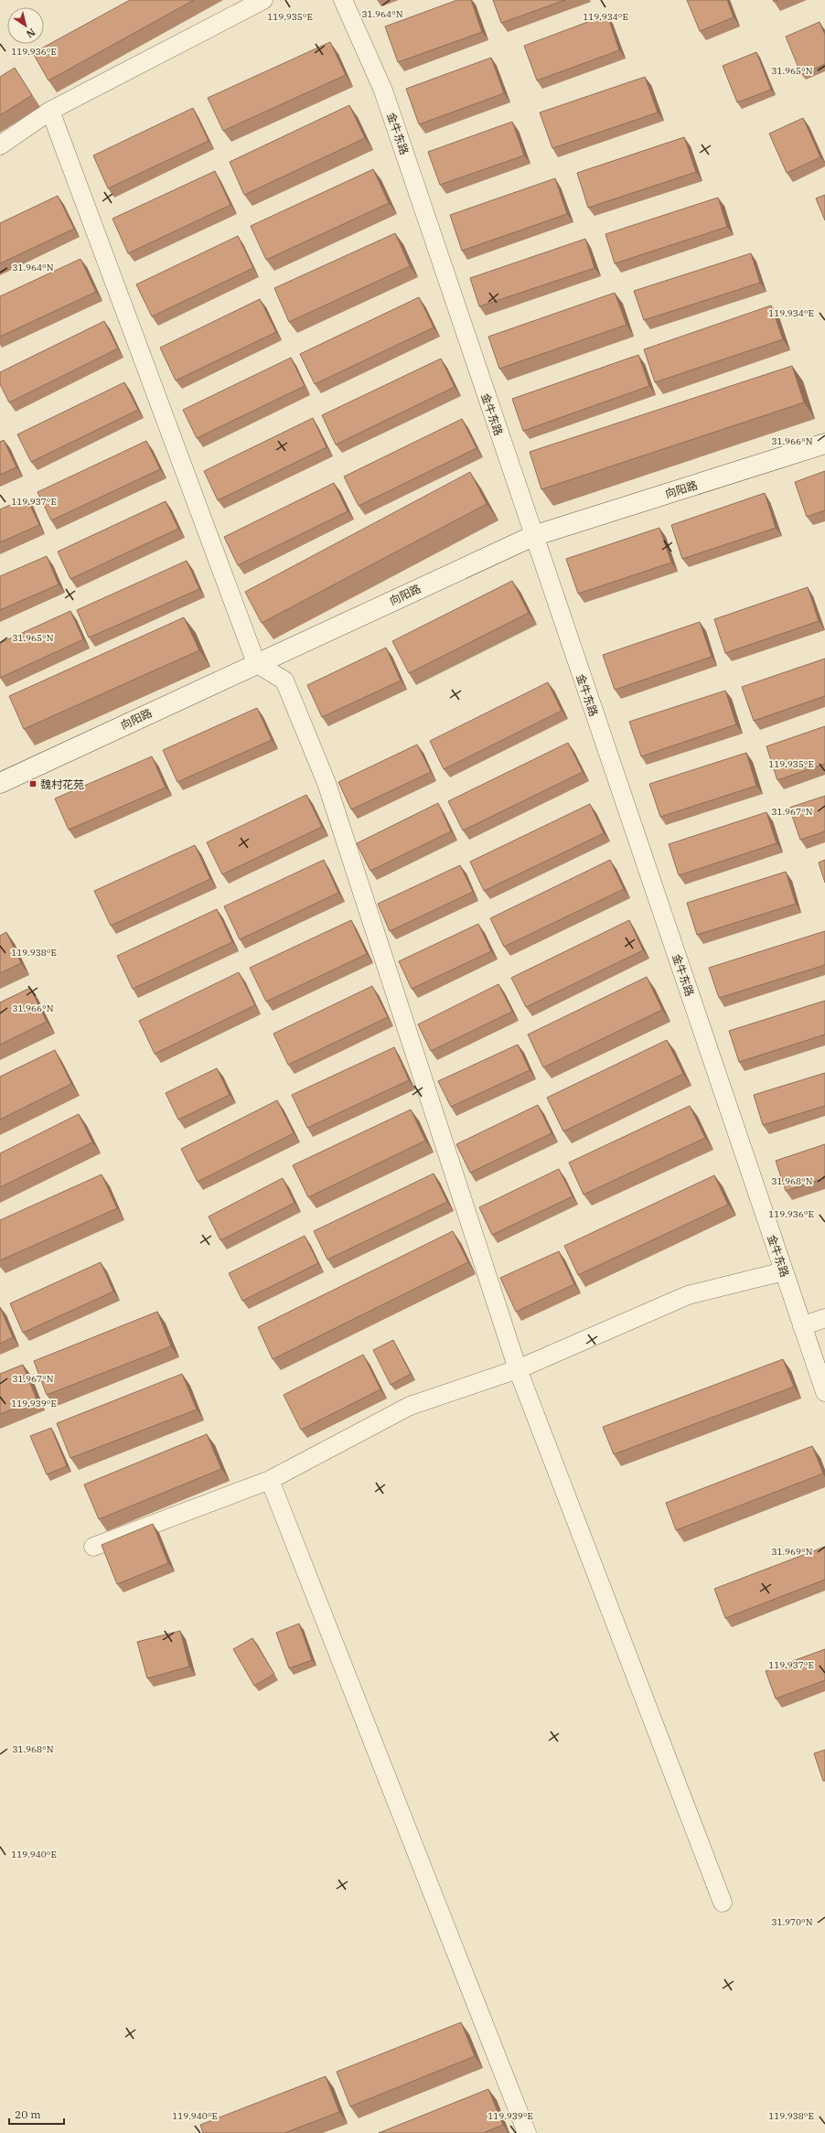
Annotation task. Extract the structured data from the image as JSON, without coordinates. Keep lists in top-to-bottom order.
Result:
{
  "streets": {
    "street": ["金牛东路", "向阳路"]
  },
  "crossings": [
    ["金牛东路", "向阳路"]
  ],
  "places": {
    "transit": ["魏村花苑"]
  },
  "scale_bar": "20 m",
  "north": "bottom right",
  "coordinates": [
    "31.964°N",
    "119.935°E",
    "119.934°E",
    "119.936°E",
    "31.965°N",
    "31.966°N",
    "119.937°E",
    "31.967°N",
    "119.938°E",
    "31.968°N",
    "119.939°E",
    "31.969°N",
    "119.940°E",
    "31.970°N"
  ]
}
